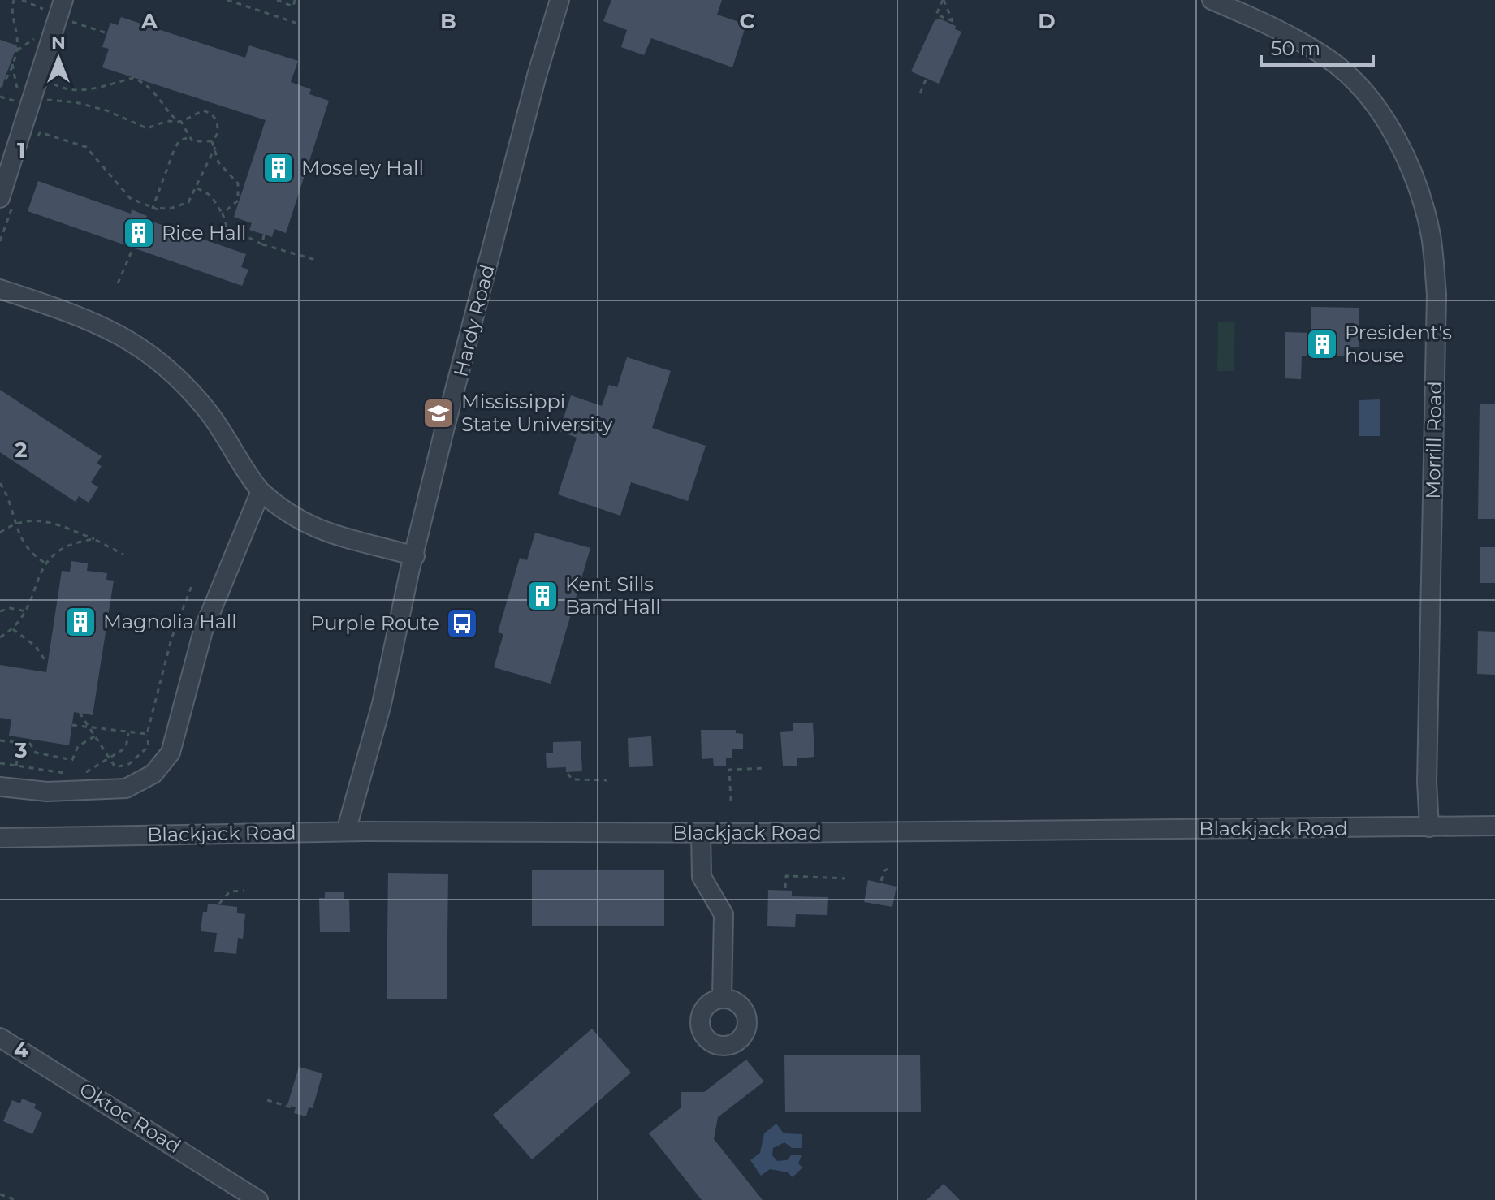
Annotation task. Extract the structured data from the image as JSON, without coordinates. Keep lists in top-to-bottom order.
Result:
{
  "streets": {
    "street": [
      "Hardy Road",
      "Morrill Road",
      "Blackjack Road",
      "Oktoc Road"
    ]
  },
  "crossings": [
    ["Hardy Road", "Blackjack Road"],
    ["Morrill Road", "Blackjack Road"]
  ],
  "places": {
    "building": [
      "Moseley Hall",
      "Rice Hall",
      "President's house",
      "Kent Sills Band Hall",
      "Magnolia Hall"
    ],
    "school or university": ["Mississippi State University"],
    "bus stop": ["Purple Route"]
  },
  "scale_bar": "50 m",
  "north": "top",
  "grid": {
    "columns": [
      "A",
      "B",
      "C",
      "D"
    ],
    "rows": [
      "1",
      "2",
      "3",
      "4"
    ]
  }
}
